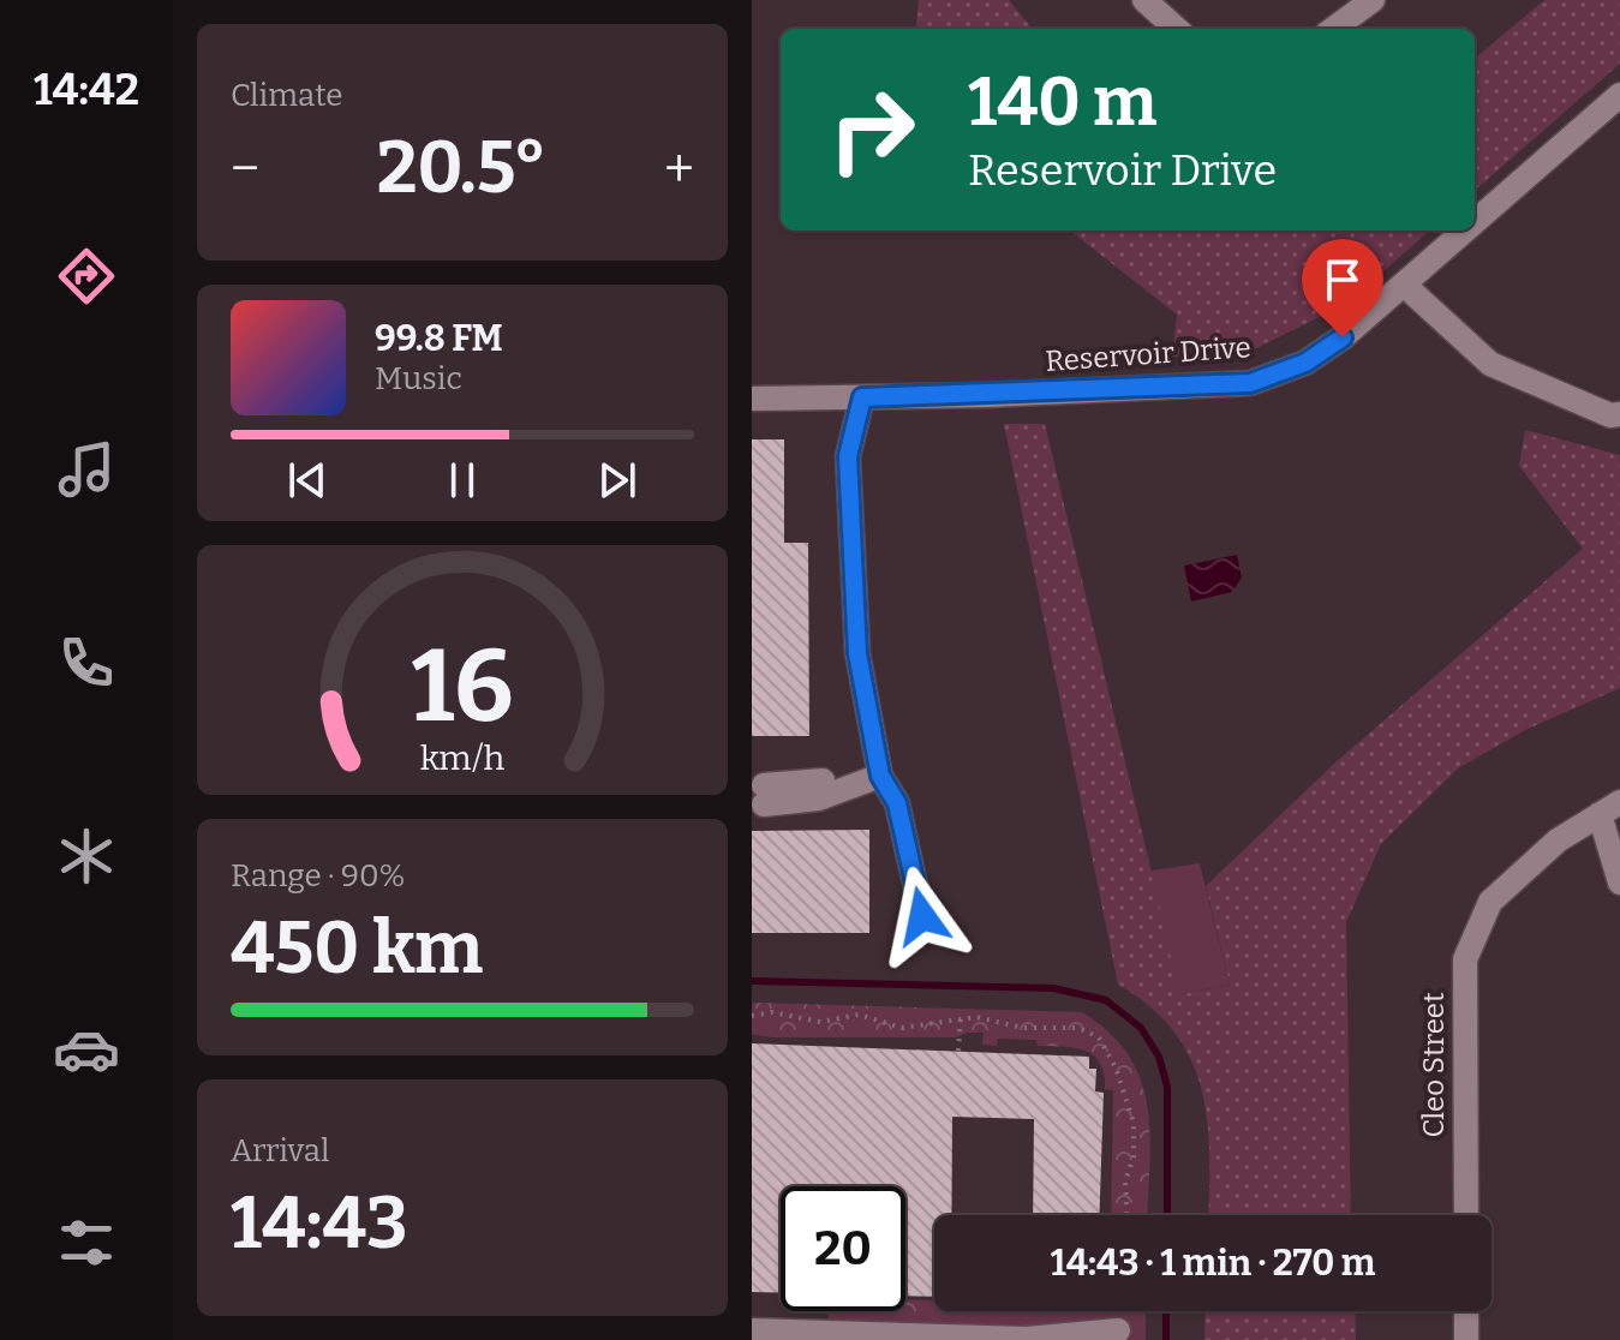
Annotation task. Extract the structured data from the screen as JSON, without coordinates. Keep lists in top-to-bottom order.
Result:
{
  "streets": {
    "street": ["Reservoir Drive", "Cleo Street"]
  },
  "page": {
    "tabs": "14:42",
    "tile": [
      "Climate",
      ["Range · 90%", "450 km"],
      ["Arrival", "14:43"]
    ],
    "turn": ["140 m", "Reservoir Drive"],
    "heat": ["−", "20.5°", "+"],
    "song": ["99.8 FM", "Music"],
    "limit": "20",
    "trip": "14:43 · 1 min · 270 m",
    "gauge": ["16", "km/h"]
  }
}
